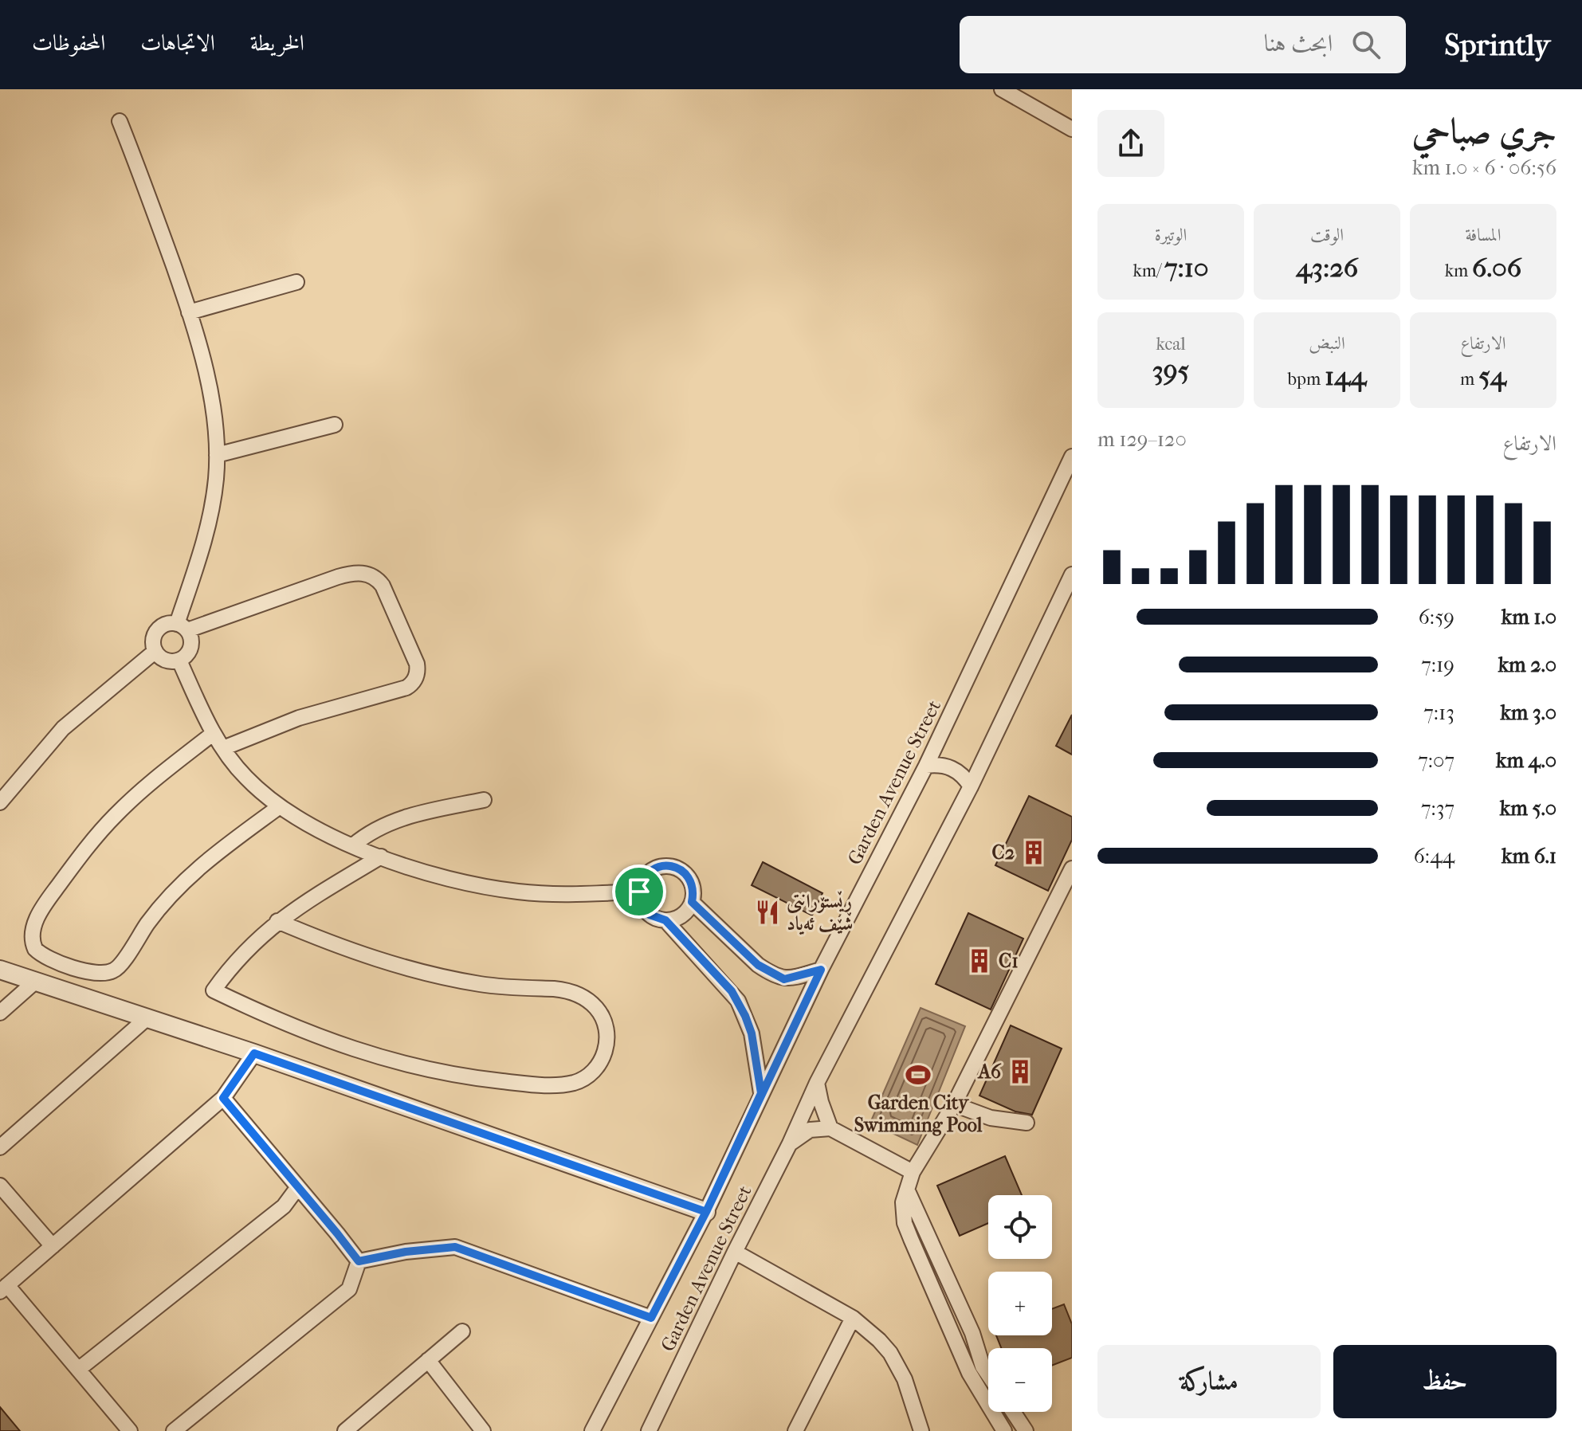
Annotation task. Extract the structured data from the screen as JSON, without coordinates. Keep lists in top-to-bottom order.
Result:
{
  "streets": {
    "street": ["Garden Avenue Street"]
  },
  "places": {
    "building": ["C2", "C1", "A6"],
    "restaurant": ["ڕێستۆرانتی شێف ئەیاد"],
    "sports": ["Garden City Swimming Pool"]
  },
  "page": {
    "header": "Sprintly",
    "search": "ابحث هنا",
    "nav": ["الخريطة", "الاتجاهات", "المحفوظات"],
    "heading": ["جري صباحي", "06:56 · 6 × 1.0 km"],
    "stats": [
      ["المسافة", "6.06 km"],
      ["الوقت", "43:26"],
      ["الوتيرة", "7:10 /km"],
      ["الارتفاع", "54 m"],
      ["النبض", "144 bpm"],
      ["kcal", "395"]
    ],
    "chart": ["الارتفاع", "120–129 m"],
    "list": [
      {
        "name": "1.0 km",
        "note": "6:59"
      },
      {
        "name": "2.0 km",
        "note": "7:19"
      },
      {
        "name": "3.0 km",
        "note": "7:13"
      },
      {
        "name": "4.0 km",
        "note": "7:07"
      },
      {
        "name": "5.0 km",
        "note": "7:37"
      },
      {
        "name": "6.1 km",
        "note": "6:44"
      }
    ],
    "map_buttons": ["+", "−"],
    "buttons": ["حفظ", "مشاركة"]
  }
}
